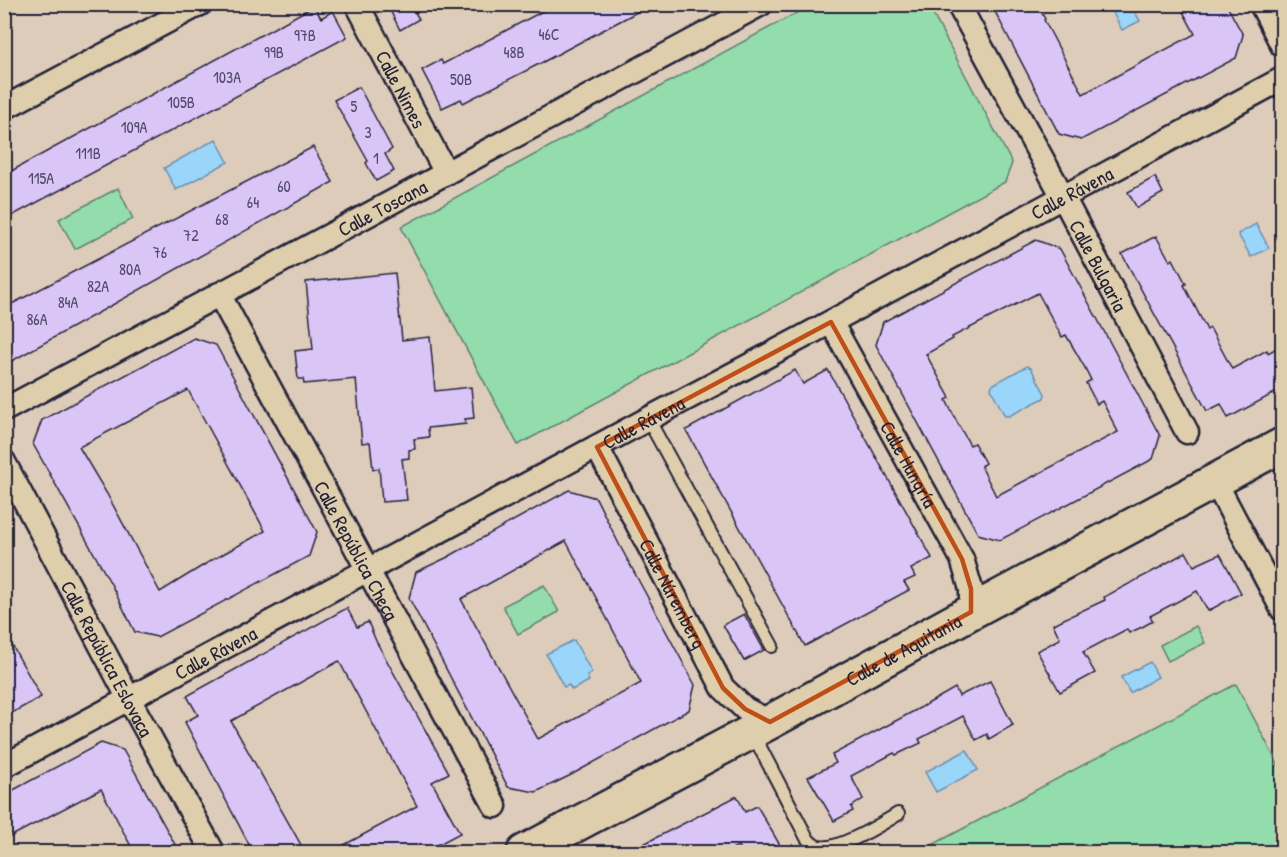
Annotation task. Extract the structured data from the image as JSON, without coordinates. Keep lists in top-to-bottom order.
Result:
{
  "streets": {
    "street": [
      "Calle Nimes",
      "Calle Rávena",
      "Calle Toscana",
      "Calle Bulgaria",
      "Calle Hungría",
      "Calle República Checa",
      "Calle Núremberg",
      "Calle de Aquitania",
      "Calle República Eslovaca"
    ]
  },
  "crossings": [
    ["Calle Nimes", "Calle Toscana"],
    ["Calle Rávena", "Calle Bulgaria"],
    ["Calle Rávena", "Calle Hungría"],
    ["Calle Rávena", "Calle República Checa"],
    ["Calle Rávena", "Calle Núremberg"],
    ["Calle Rávena", "Calle República Eslovaca"],
    ["Calle Toscana", "Calle República Checa"],
    ["Calle Hungría", "Calle de Aquitania"],
    ["Calle Núremberg", "Calle de Aquitania"]
  ],
  "house_numbers": [
    "46C",
    "97B",
    "99B",
    "48B",
    "103A",
    "50B",
    "105B",
    "5",
    "109A",
    "3",
    "111B",
    "1",
    "115A",
    "60",
    "64",
    "68",
    "72",
    "76",
    "80A",
    "82A",
    "84A",
    "86A"
  ]
}
